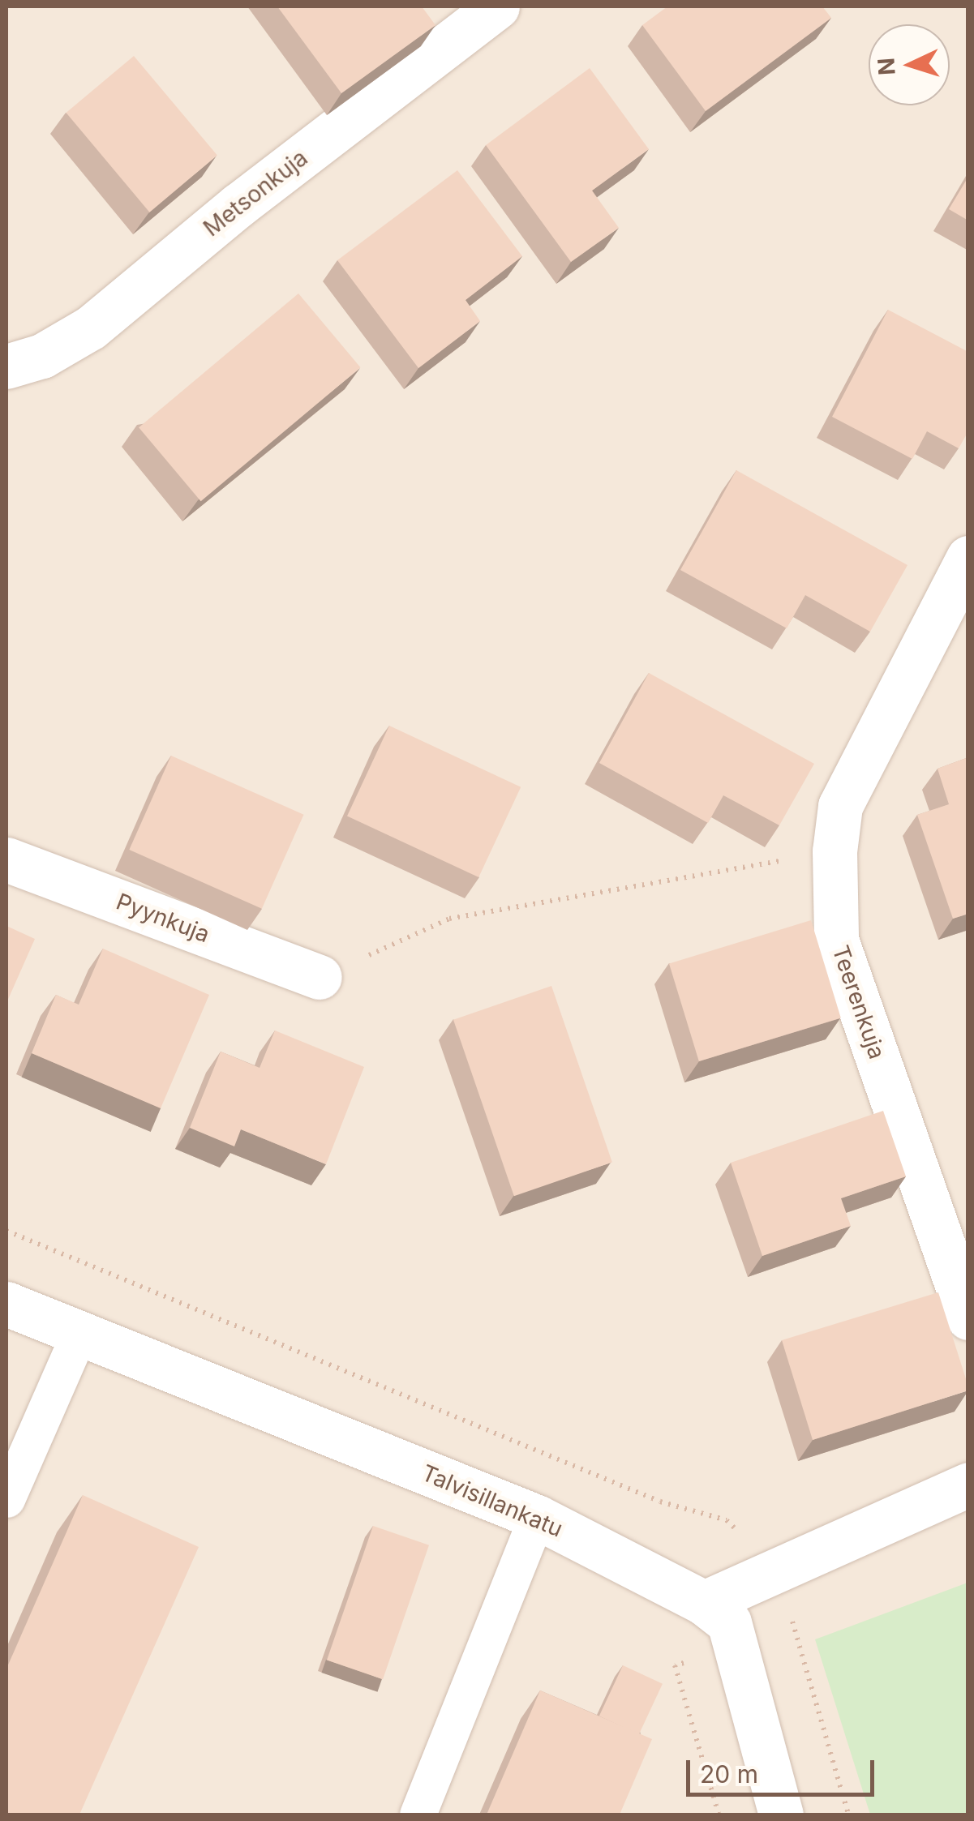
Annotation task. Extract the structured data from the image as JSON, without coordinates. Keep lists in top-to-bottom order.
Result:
{
  "streets": {
    "street": [
      "Metsonkuja",
      "Pyynkuja",
      "Teerenkuja",
      "Talvisillankatu"
    ]
  },
  "scale_bar": "20 m",
  "north": "left"
}
